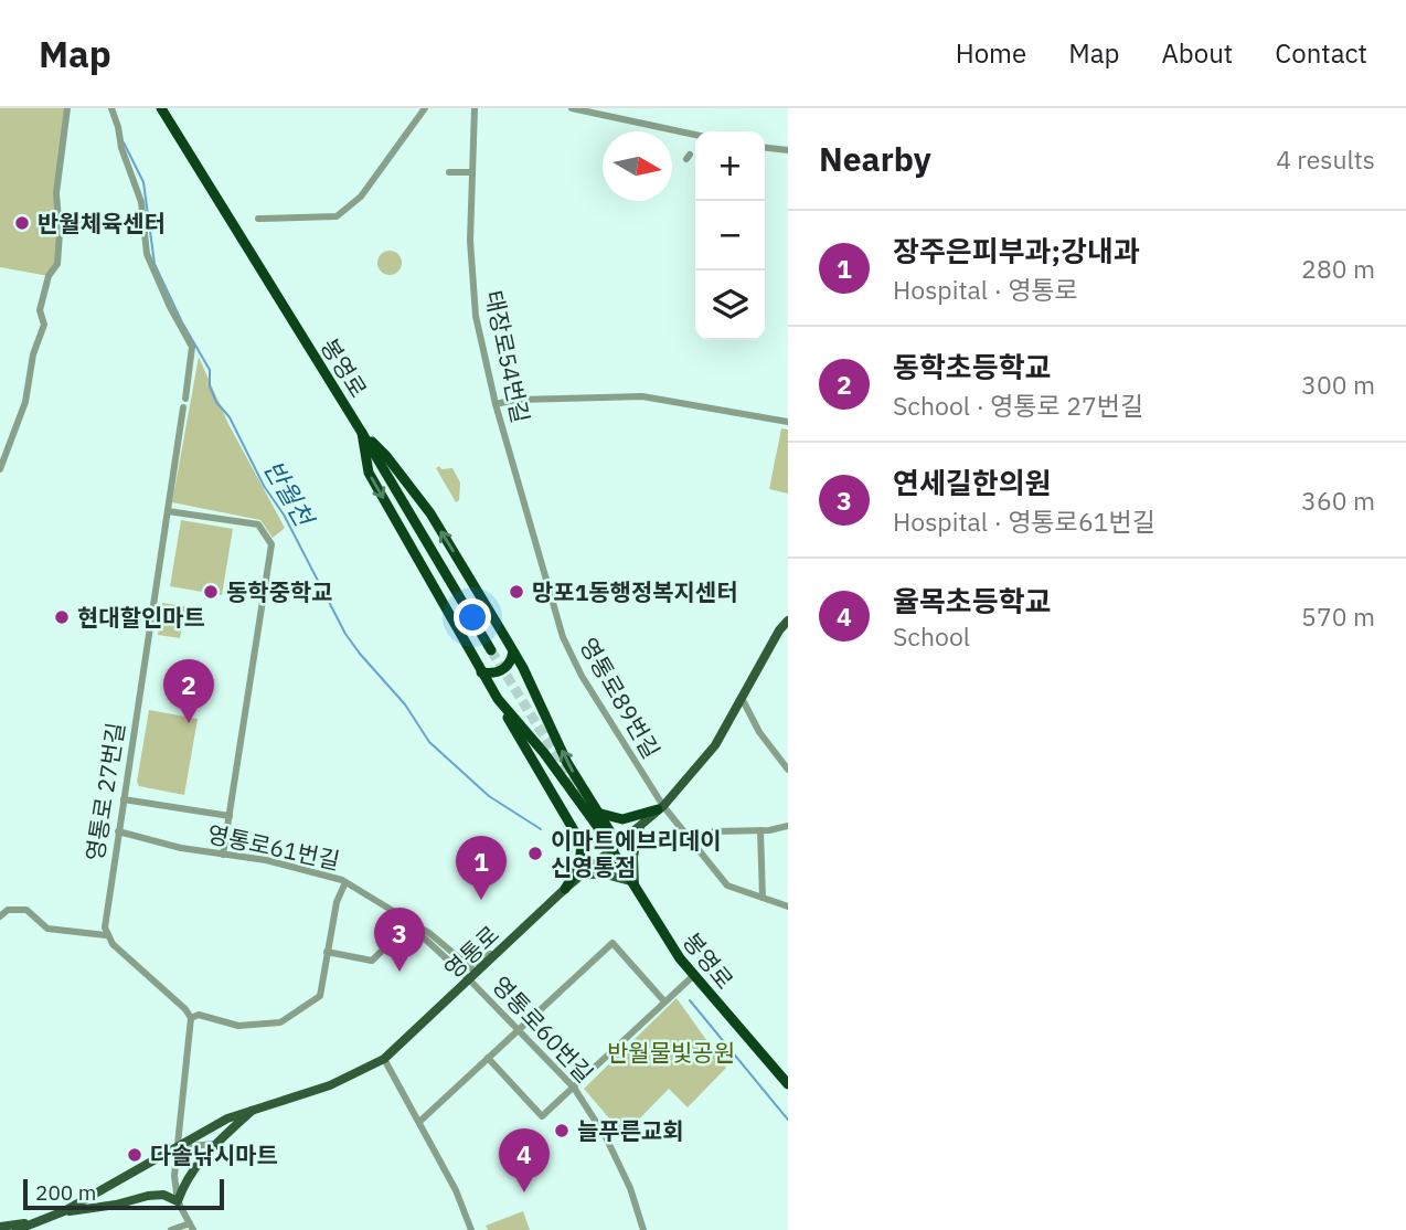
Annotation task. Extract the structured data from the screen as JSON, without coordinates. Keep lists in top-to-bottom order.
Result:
{
  "streets": {
    "highway": ["봉영로"],
    "main road": ["영통로"],
    "street": [
      "태장로54번길",
      "영통로89번길",
      "영통로 27번길",
      "영통로61번길",
      "영통로60번길"
    ]
  },
  "crossings": [
    ["태장로54번길", "영통로89번길"],
    ["봉영로", "영통로"],
    ["영통로89번길", "영통로"],
    ["영통로 27번길", "영통로61번길"],
    ["영통로", "영통로60번길"]
  ],
  "water": ["반월천"],
  "parks": ["반월물빛공원"],
  "places": [
    "반월체육센터",
    "동학중학교",
    "망포1동행정복지센터",
    "현대할인마트",
    "이마트에브리데이 신영통점",
    "늘푸른교회",
    "다솔낚시마트"
  ],
  "scale_bar": "200 m",
  "north": "right",
  "page": {
    "header": "Map",
    "nav": [
      "Home",
      "Map",
      "About",
      "Contact"
    ],
    "heading": ["Nearby", "4 results"],
    "map_buttons": ["+", "−"],
    "list": [
      {
        "mark": "1",
        "name": "장주은피부과;강내과",
        "note": "Hospital · 영통로",
        "value": "280 m"
      },
      {
        "mark": "2",
        "name": "동학초등학교",
        "note": "School · 영통로 27번길",
        "value": "300 m"
      },
      {
        "mark": "3",
        "name": "연세길한의원",
        "note": "Hospital · 영통로61번길",
        "value": "360 m"
      },
      {
        "mark": "4",
        "name": "율목초등학교",
        "note": "School",
        "value": "570 m"
      }
    ],
    "pins": [
      "2",
      "1",
      "3",
      "4"
    ],
    "scale": "200 m"
  }
}
